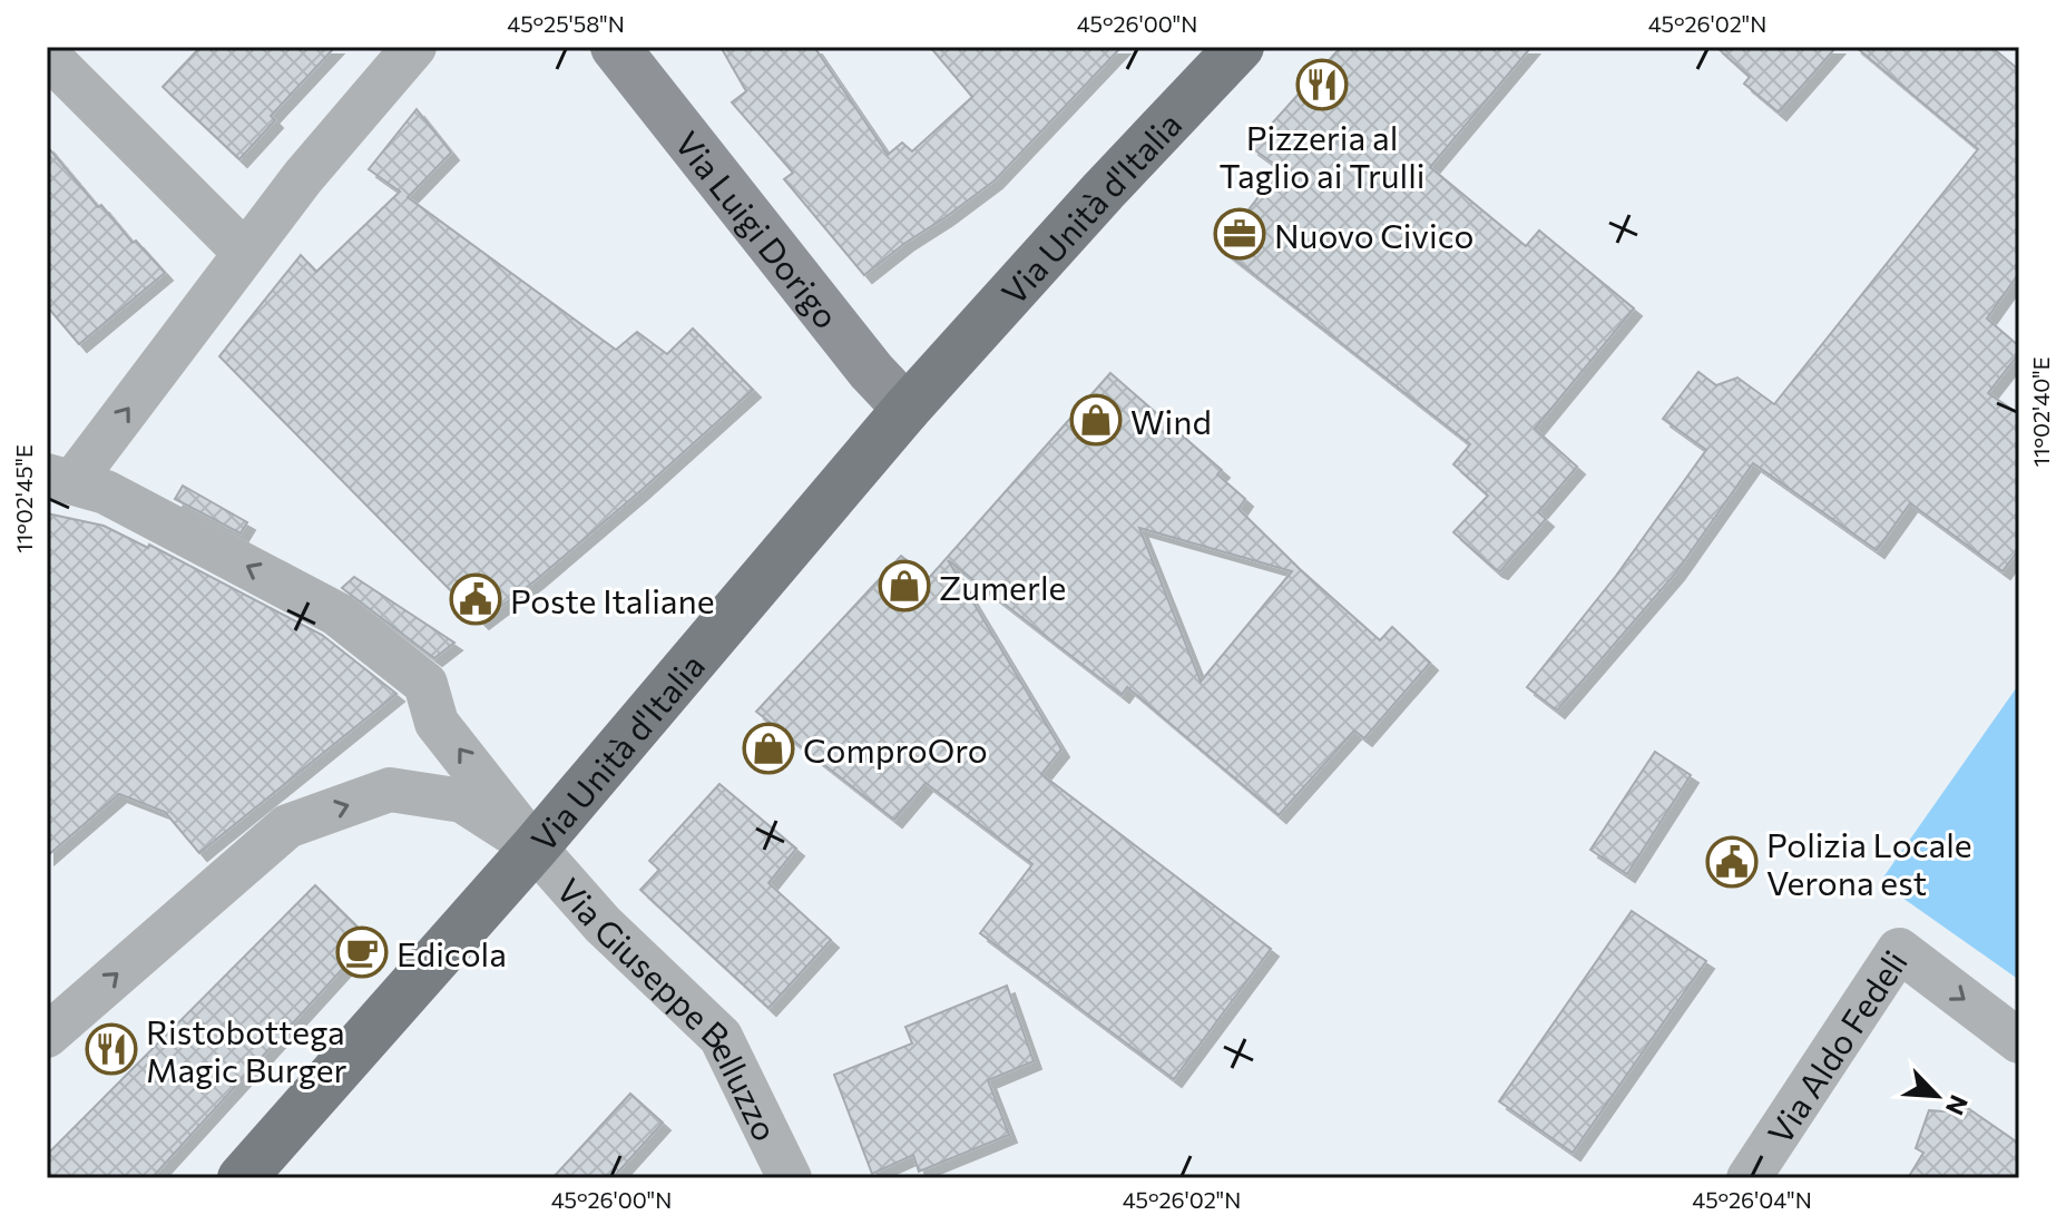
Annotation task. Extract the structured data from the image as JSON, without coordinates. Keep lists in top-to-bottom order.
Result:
{
  "streets": {
    "main road": ["Via Unità d'Italia"],
    "street": ["Via Luigi Dorigo", "Via Giuseppe Belluzzo", "Via Aldo Fedeli"]
  },
  "crossings": [
    ["Via Unità d'Italia", "Via Luigi Dorigo"],
    ["Via Unità d'Italia", "Via Giuseppe Belluzzo"]
  ],
  "places": {
    "restaurant": ["Pizzeria al Taglio ai Trulli", "Ristobottega Magic Burger"],
    "office": ["Nuovo Civico"],
    "shop": ["Wind", "Zumerle", "ComproOro"],
    "public building": ["Poste Italiane", "Polizia Locale Verona est"],
    "cafe": ["Edicola"]
  },
  "north": "bottom right",
  "coordinates": [
    "45°25'58\"N",
    "45°26'00\"N",
    "45°26'02\"N",
    "11°02'40\"E",
    "11°02'45\"E",
    "45°26'04\"N"
  ]
}
